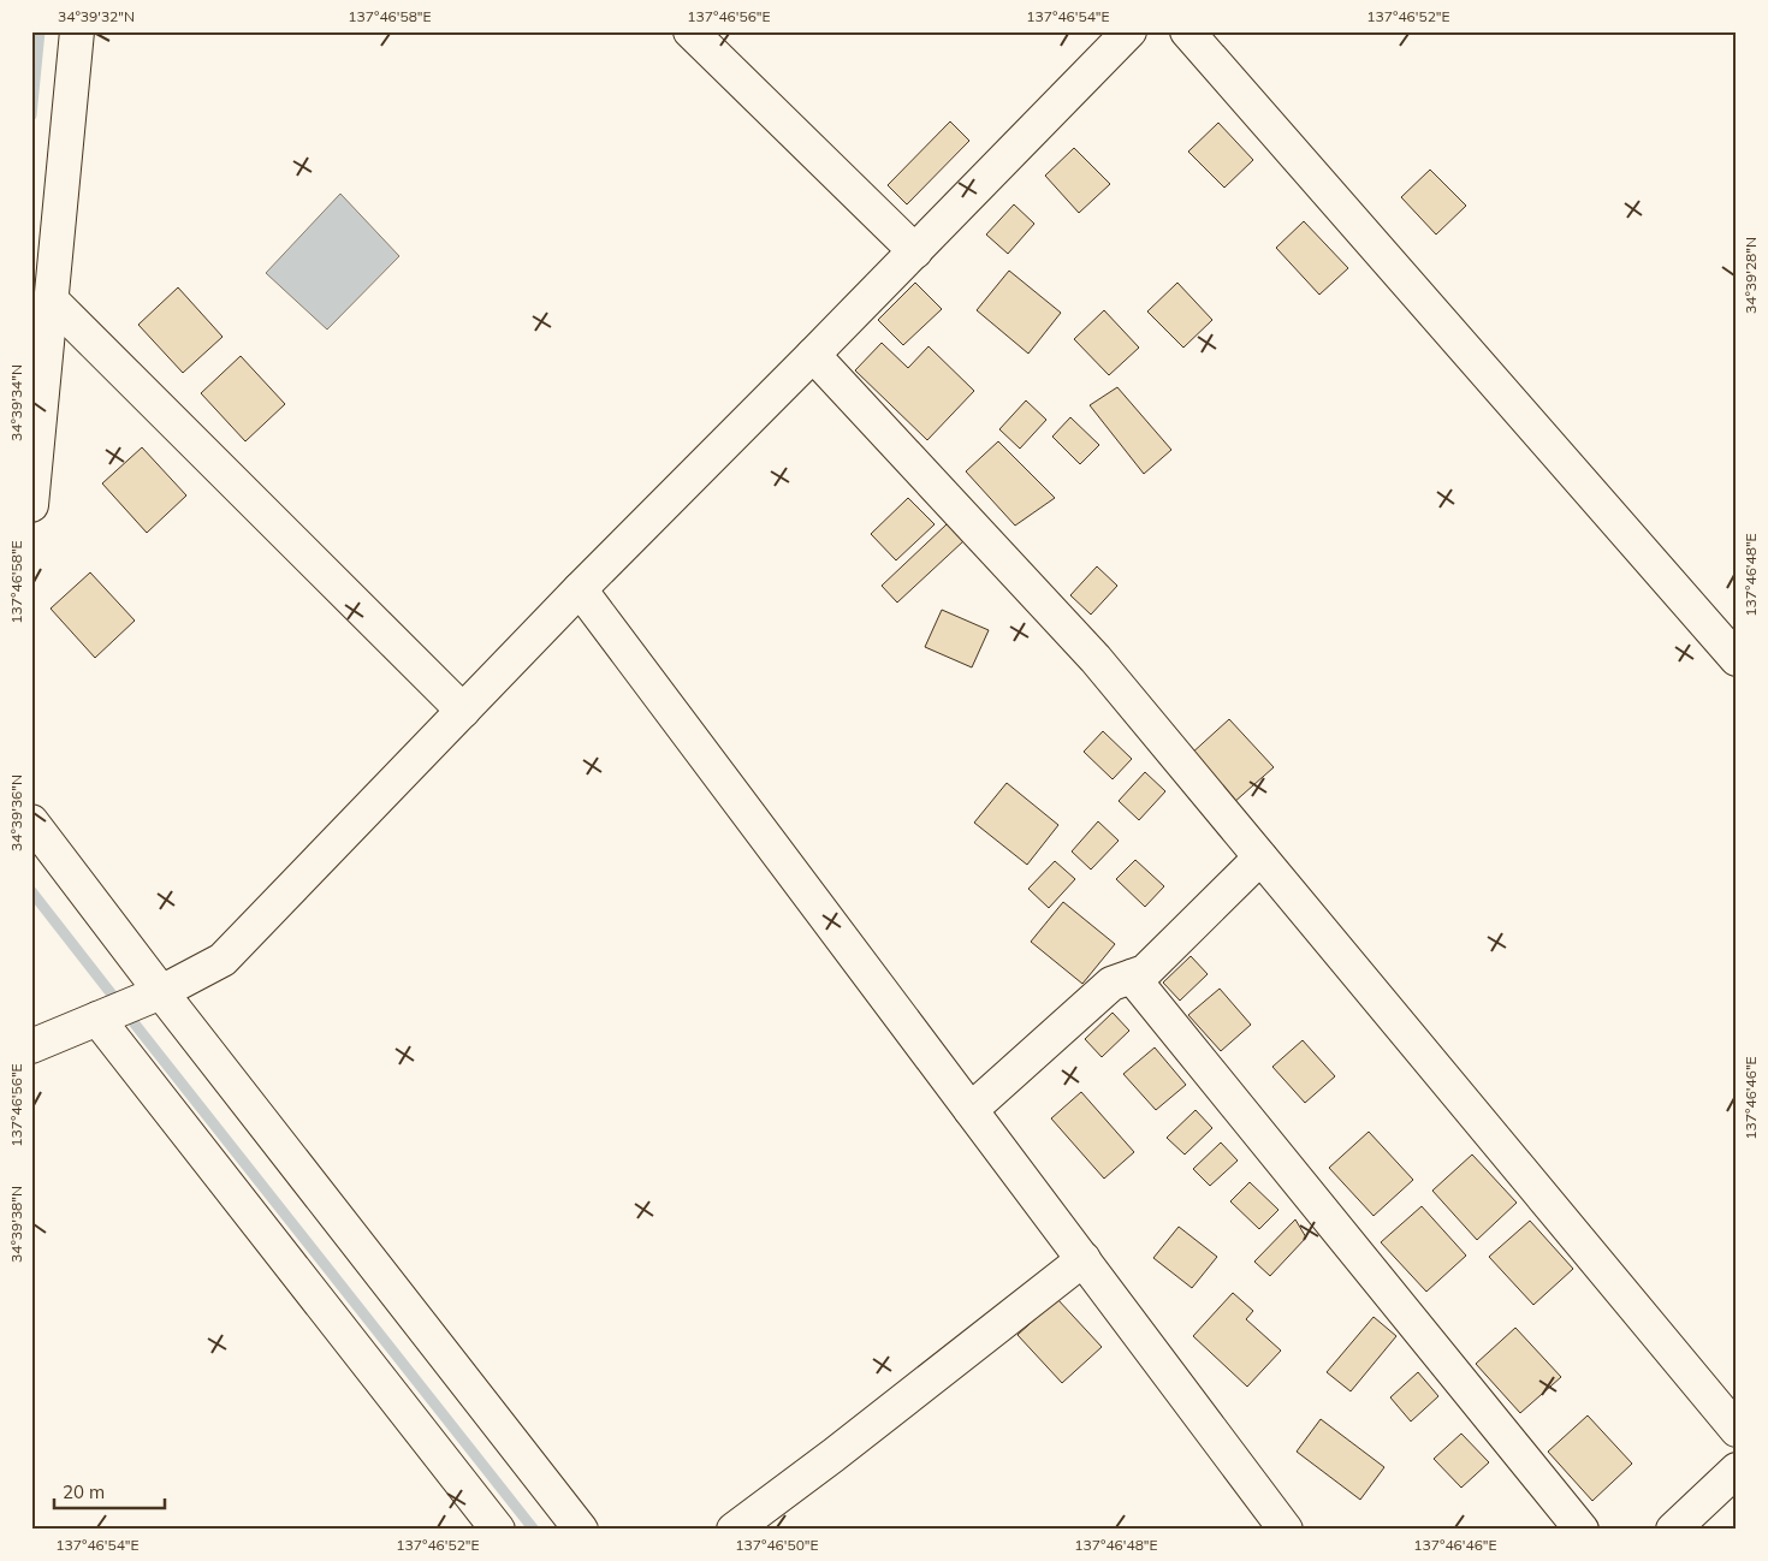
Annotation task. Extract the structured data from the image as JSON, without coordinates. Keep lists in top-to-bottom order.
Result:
{
  "scale_bar": "20 m",
  "coordinates": [
    "34°39'32\"N",
    "137°46'58\"E",
    "137°46'56\"E",
    "137°46'54\"E",
    "137°46'52\"E",
    "34°39'28\"N",
    "34°39'34\"N",
    "137°46'48\"E",
    "34°39'36\"N",
    "137°46'46\"E",
    "34°39'38\"N",
    "137°46'50\"E"
  ]
}
